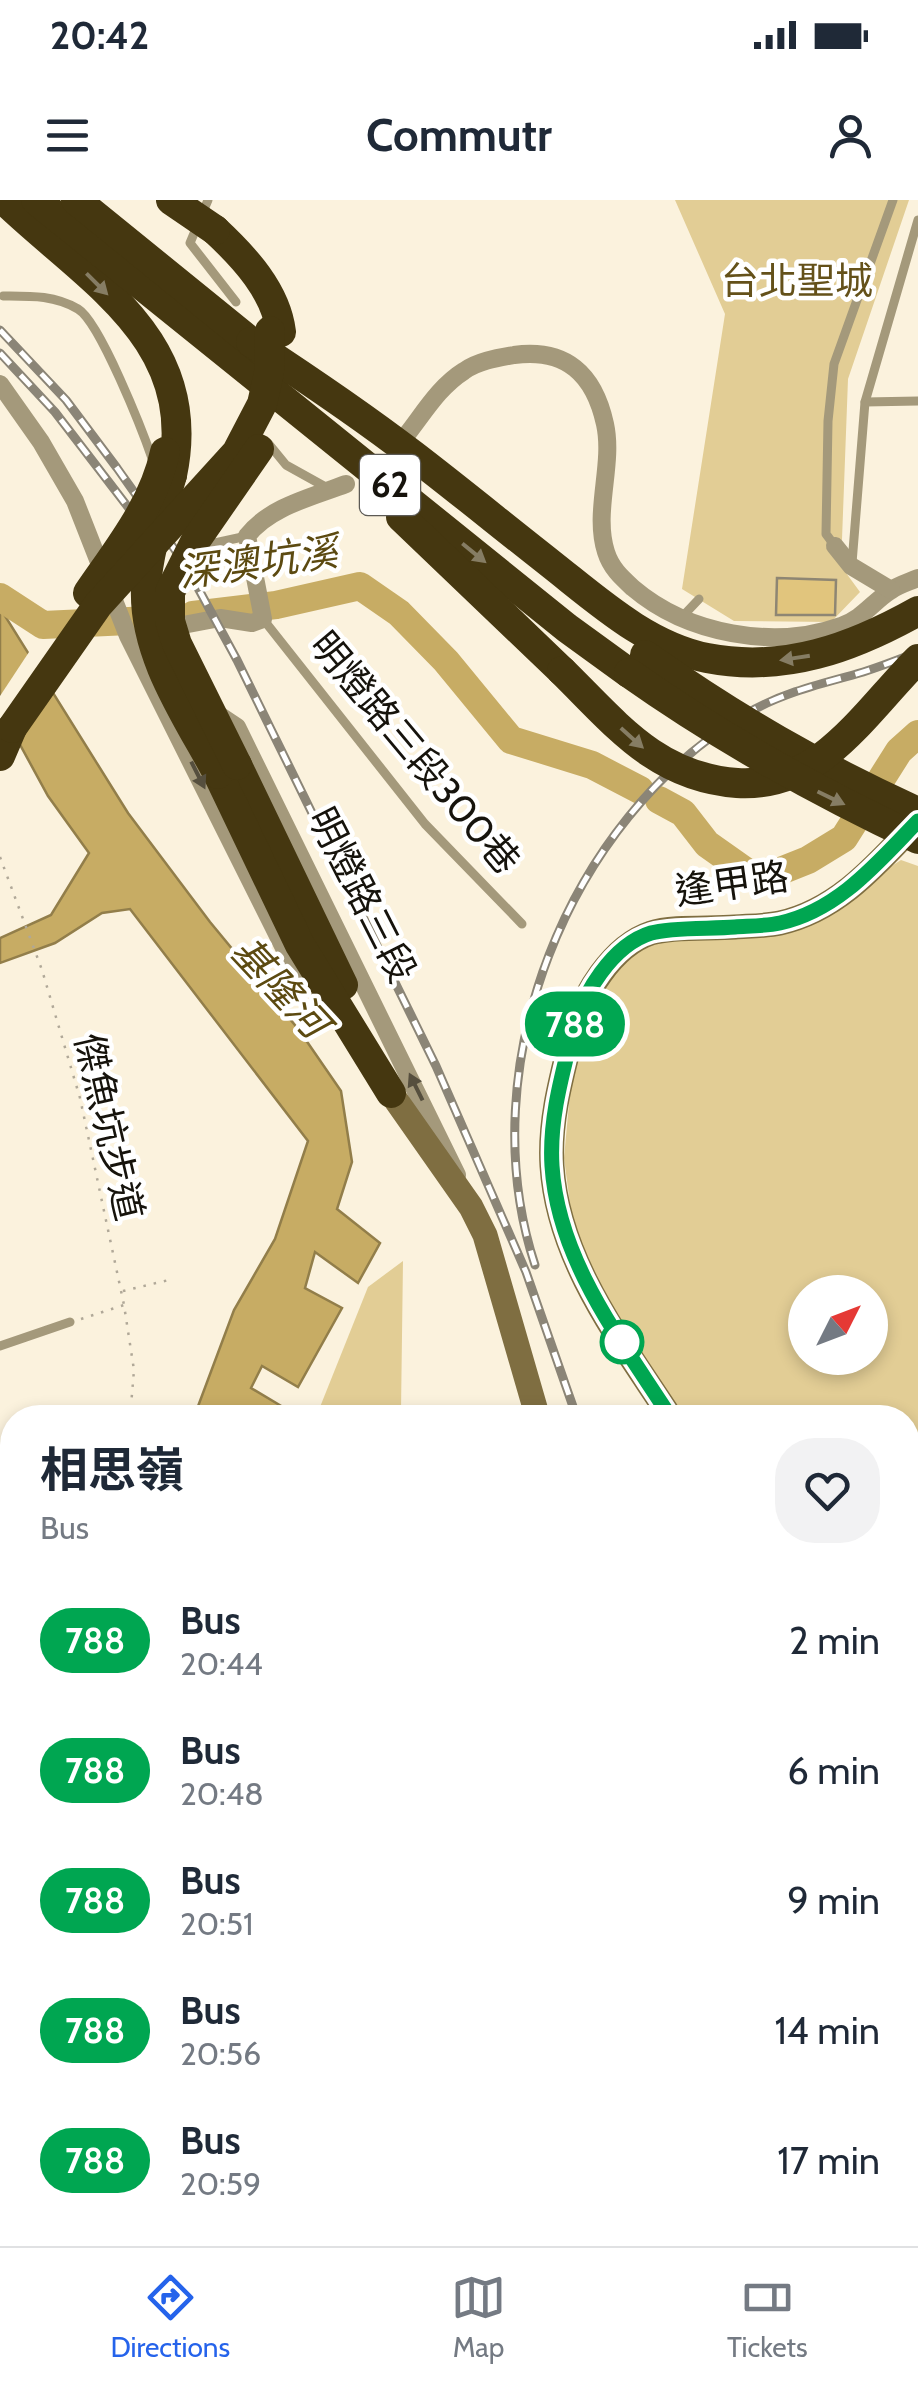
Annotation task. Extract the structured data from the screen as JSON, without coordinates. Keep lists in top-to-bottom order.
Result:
{
  "streets": {
    "highway": ["62"],
    "main road": ["逢甲路", "明燈路三段"],
    "lane": ["明燈路三段300巷"],
    "path": ["傑魚坑步道"]
  },
  "water": ["深澳坑溪", "基隆河"],
  "parks": ["台北聖城"],
  "lines": ["bus line 788"],
  "north": "top right",
  "page": {
    "status": "20:42",
    "header": "Commutr",
    "on_map": "788",
    "heading": ["相思嶺", "Bus"],
    "list": [
      {
        "mark": "788",
        "name": "Bus",
        "note": "20:44",
        "value": "2 min"
      },
      {
        "mark": "788",
        "name": "Bus",
        "note": "20:48",
        "value": "6 min"
      },
      {
        "mark": "788",
        "name": "Bus",
        "note": "20:51",
        "value": "9 min"
      },
      {
        "mark": "788",
        "name": "Bus",
        "note": "20:56",
        "value": "14 min"
      },
      {
        "mark": "788",
        "name": "Bus",
        "note": "20:59",
        "value": "17 min"
      }
    ],
    "tabs": ["Directions", "Map", "Tickets"]
  }
}
